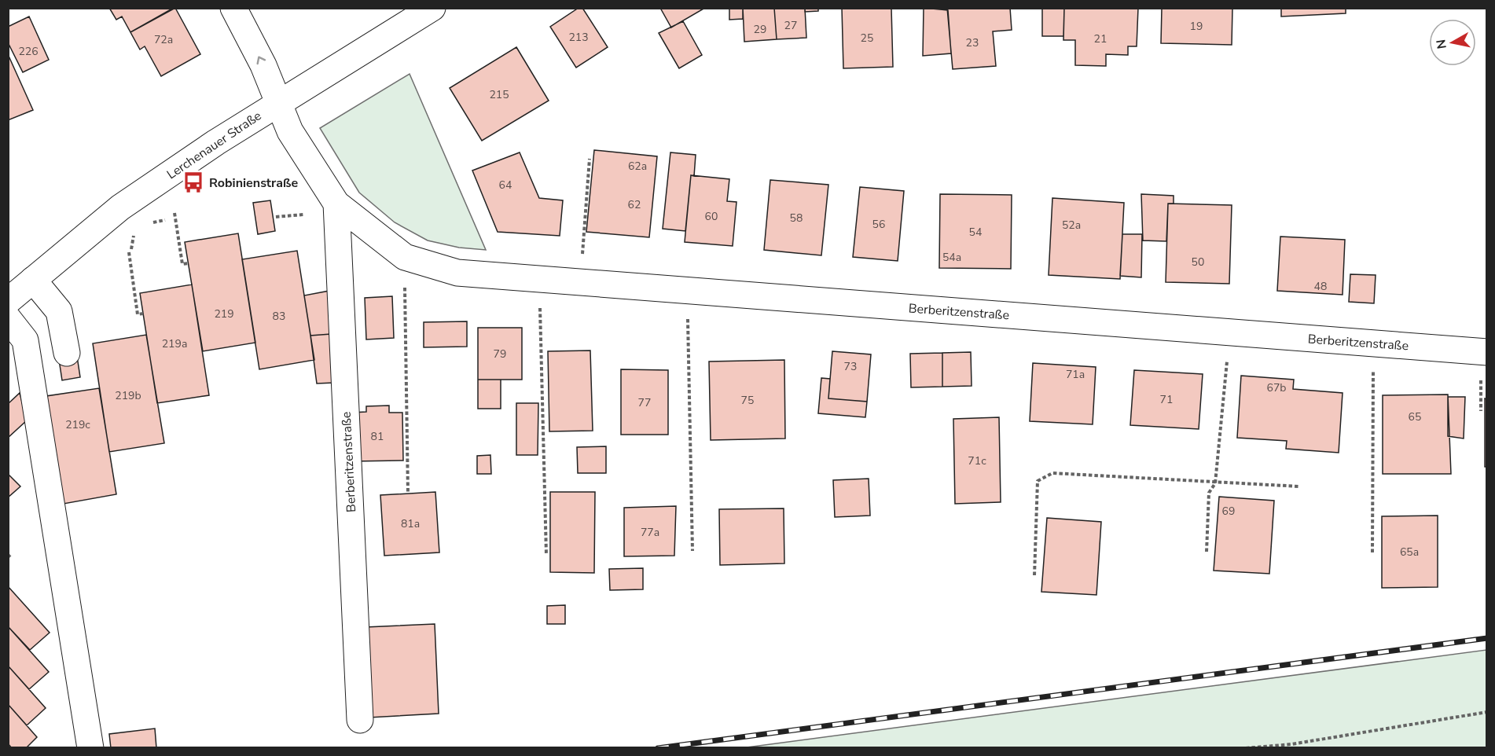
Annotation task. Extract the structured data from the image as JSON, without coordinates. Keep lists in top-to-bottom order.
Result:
{
  "streets": {
    "street": ["Lerchenauer Straße", "Berberitzenstraße"]
  },
  "crossings": [
    ["Lerchenauer Straße", "Berberitzenstraße"]
  ],
  "places": {
    "bus stop": ["Robinienstraße"]
  },
  "house_numbers": [
    "27",
    "19",
    "29",
    "213",
    "25",
    "21",
    "72a",
    "23",
    "226",
    "215",
    "62a",
    "64",
    "62",
    "60",
    "58",
    "56",
    "52a",
    "54",
    "54a",
    "50",
    "48",
    "219",
    "83",
    "219a",
    "79",
    "73",
    "71a",
    "67b",
    "219b",
    "71",
    "75",
    "77",
    "65",
    "219c",
    "81",
    "71c",
    "69",
    "81a",
    "77a",
    "65a"
  ],
  "north": "left"
}
